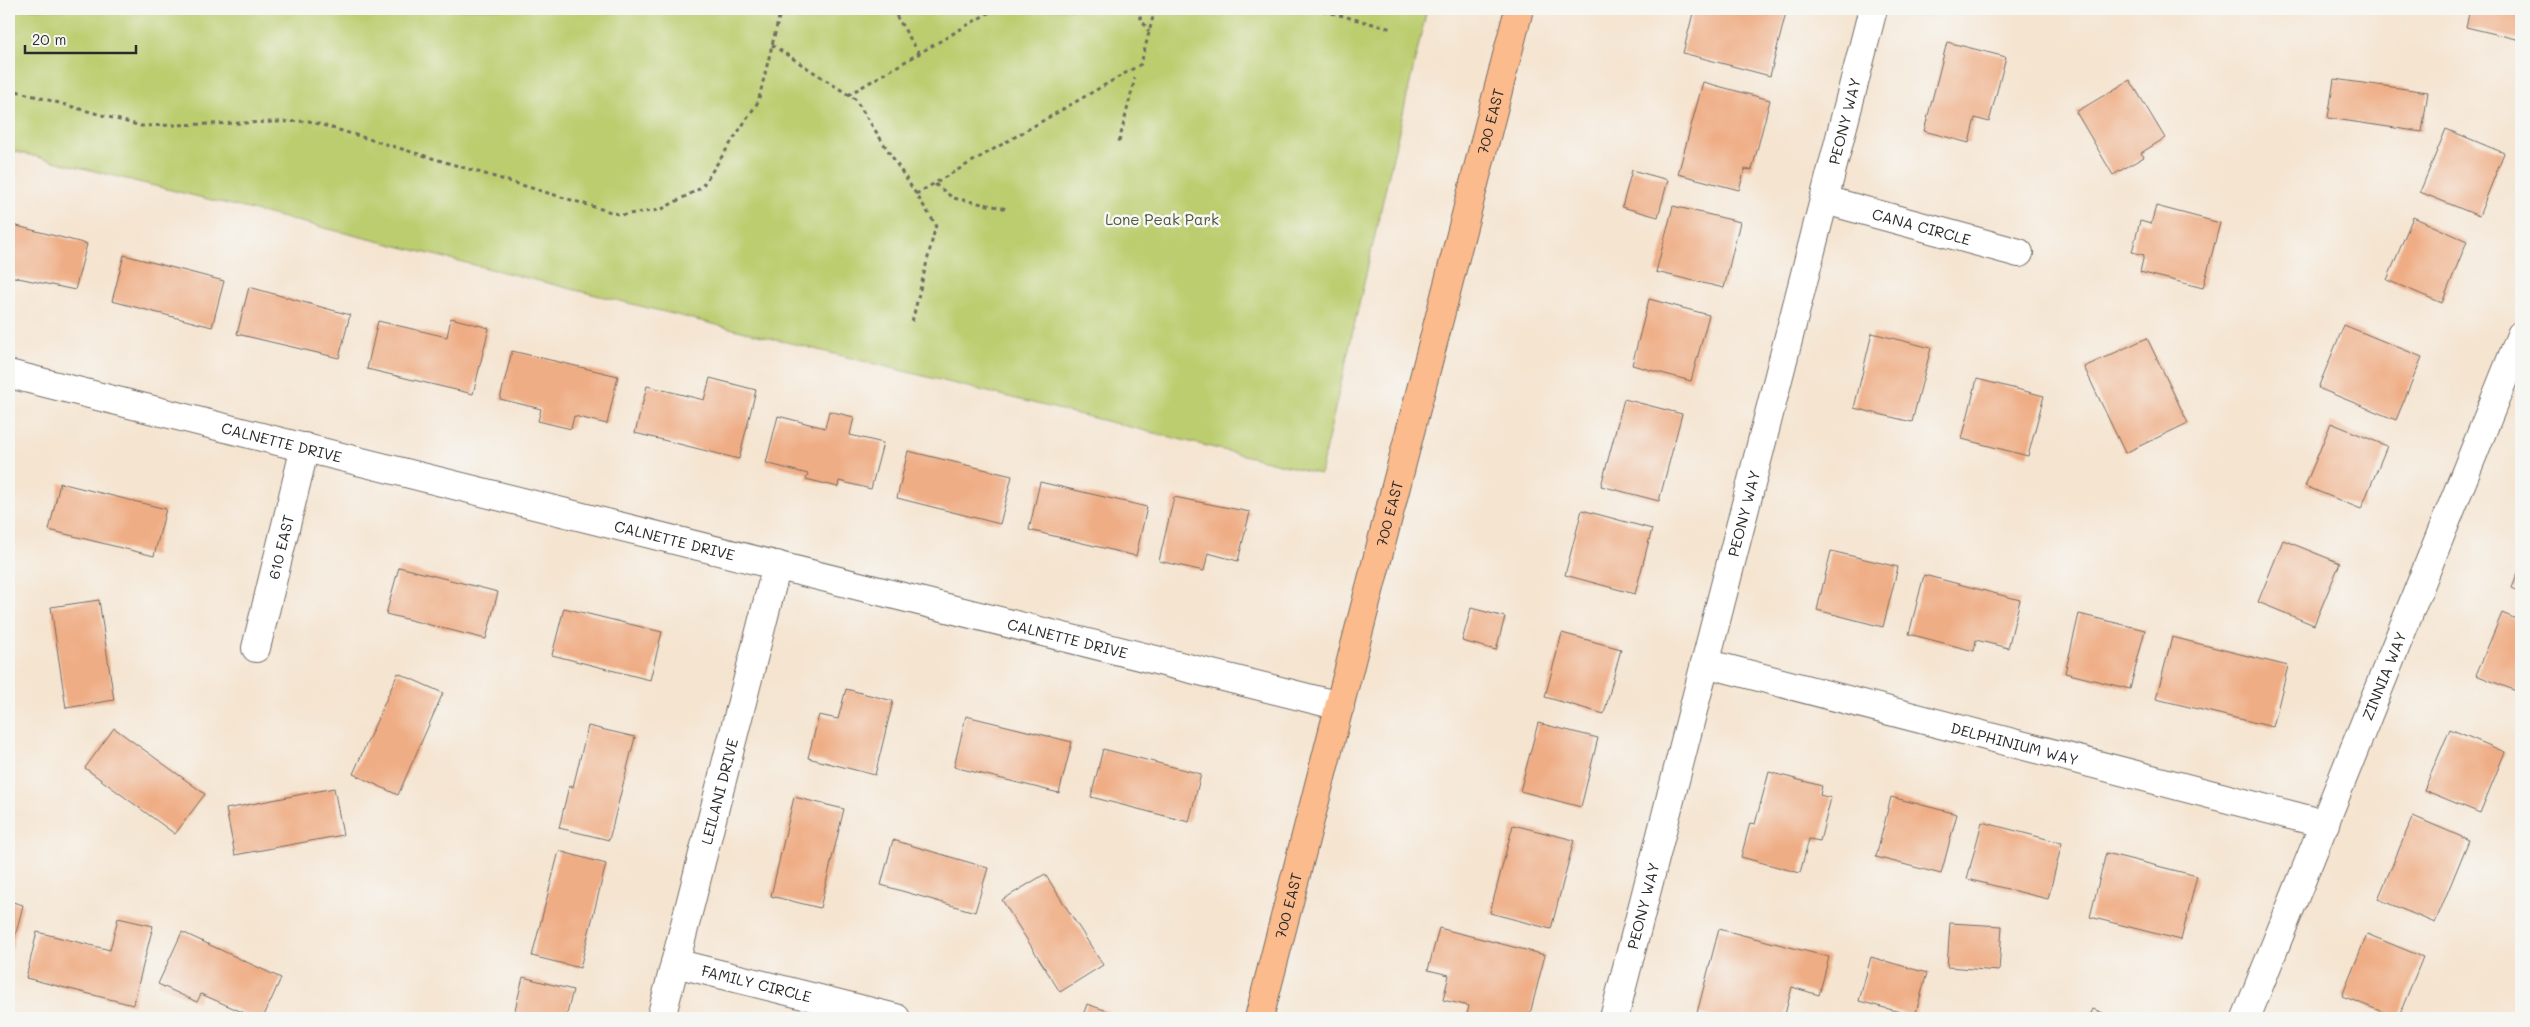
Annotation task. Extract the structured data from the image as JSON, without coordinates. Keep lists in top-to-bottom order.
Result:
{
  "streets": {
    "main road": ["700 EAST"],
    "street": [
      "PEONY WAY",
      "CANA CIRCLE",
      "CALNETTE DRIVE",
      "610 EAST",
      "ZINNIA WAY",
      "DELPHINIUM WAY",
      "LEILANI DRIVE",
      "FAMILY CIRCLE"
    ]
  },
  "crossings": [
    ["700 EAST", "CALNETTE DRIVE"],
    ["PEONY WAY", "CANA CIRCLE"],
    ["PEONY WAY", "DELPHINIUM WAY"],
    ["CALNETTE DRIVE", "610 EAST"],
    ["CALNETTE DRIVE", "LEILANI DRIVE"],
    ["ZINNIA WAY", "DELPHINIUM WAY"],
    ["LEILANI DRIVE", "FAMILY CIRCLE"]
  ],
  "parks": ["Lone Peak Park"],
  "scale_bar": "20 m"
}
